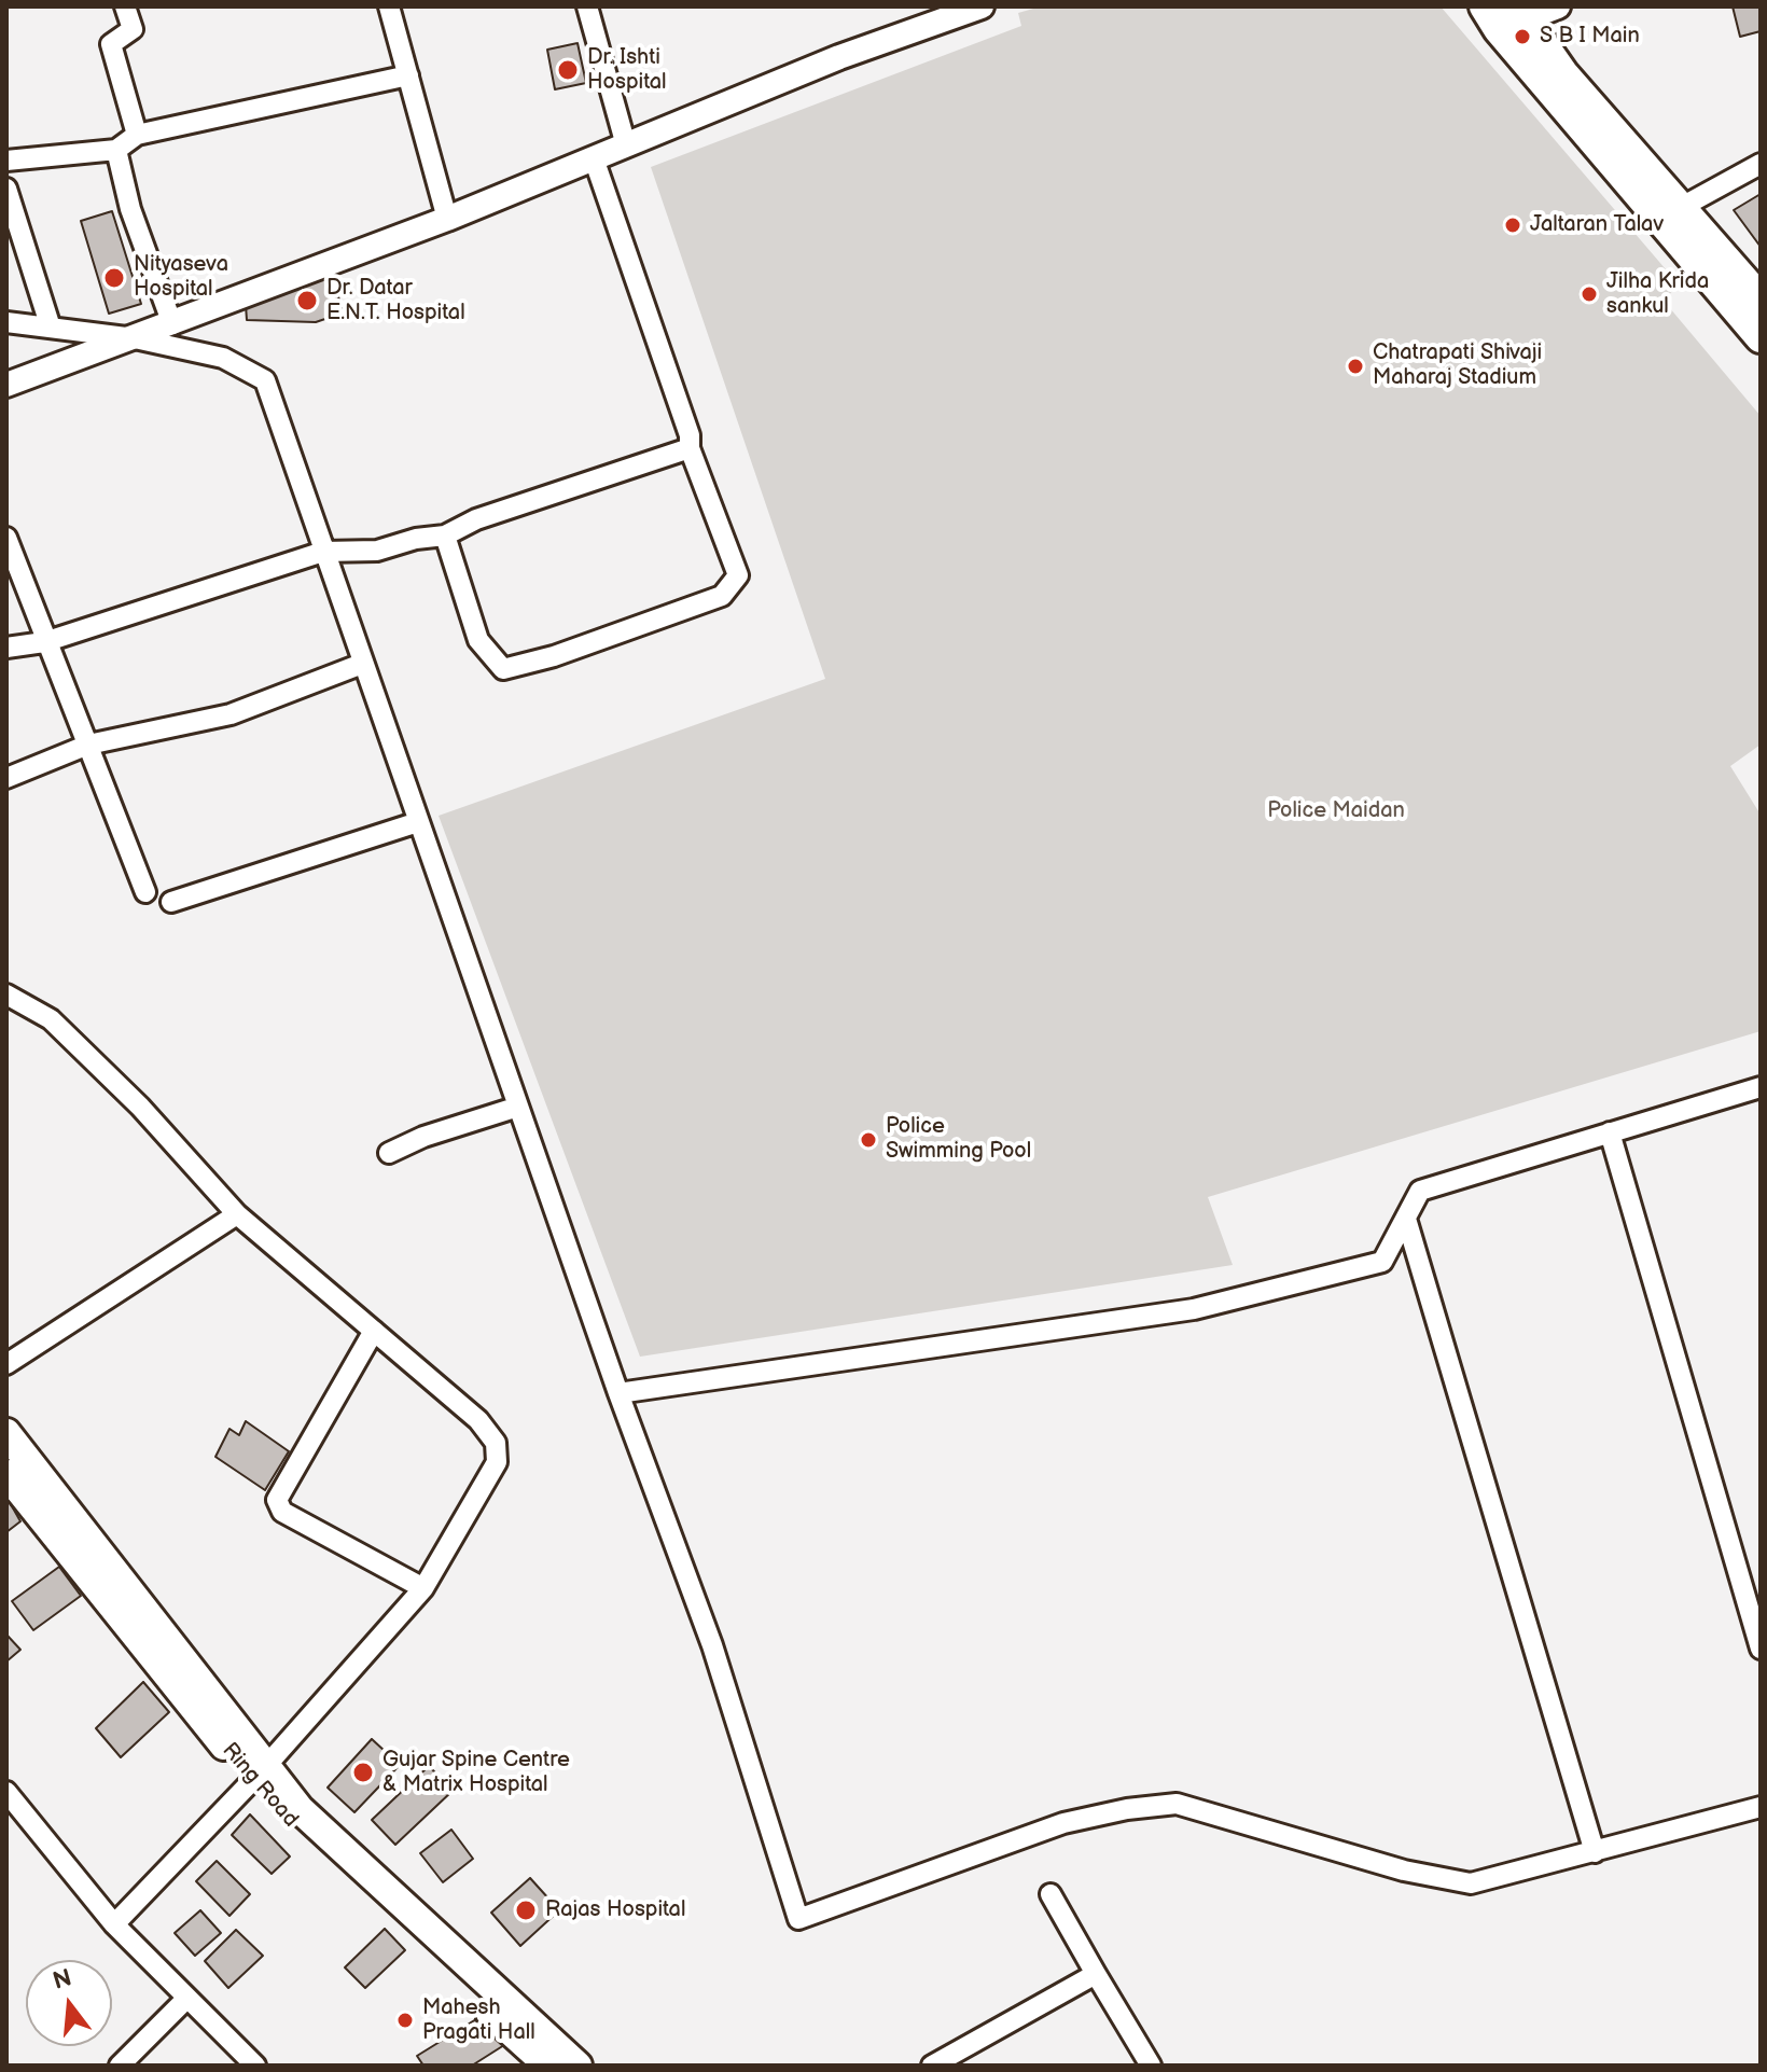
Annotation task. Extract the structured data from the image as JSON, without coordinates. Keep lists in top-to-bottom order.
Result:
{
  "streets": {
    "main road": ["Ring Road"]
  },
  "parks": ["Police Maidan"],
  "places": [
    "S B I Main",
    "Dr. Ishti Hospital",
    "Jaltaran Talav",
    "Nityaseva Hospital",
    "Jilha Krida sankul",
    "Dr. Datar E.N.T. Hospital",
    "Chatrapati Shivaji Maharaj Stadium",
    "Police Swimming Pool",
    "Gujar Spine Centre & Matrix Hospital",
    "Rajas Hospital",
    "Mahesh Pragati Hall"
  ],
  "north": "top"
}
